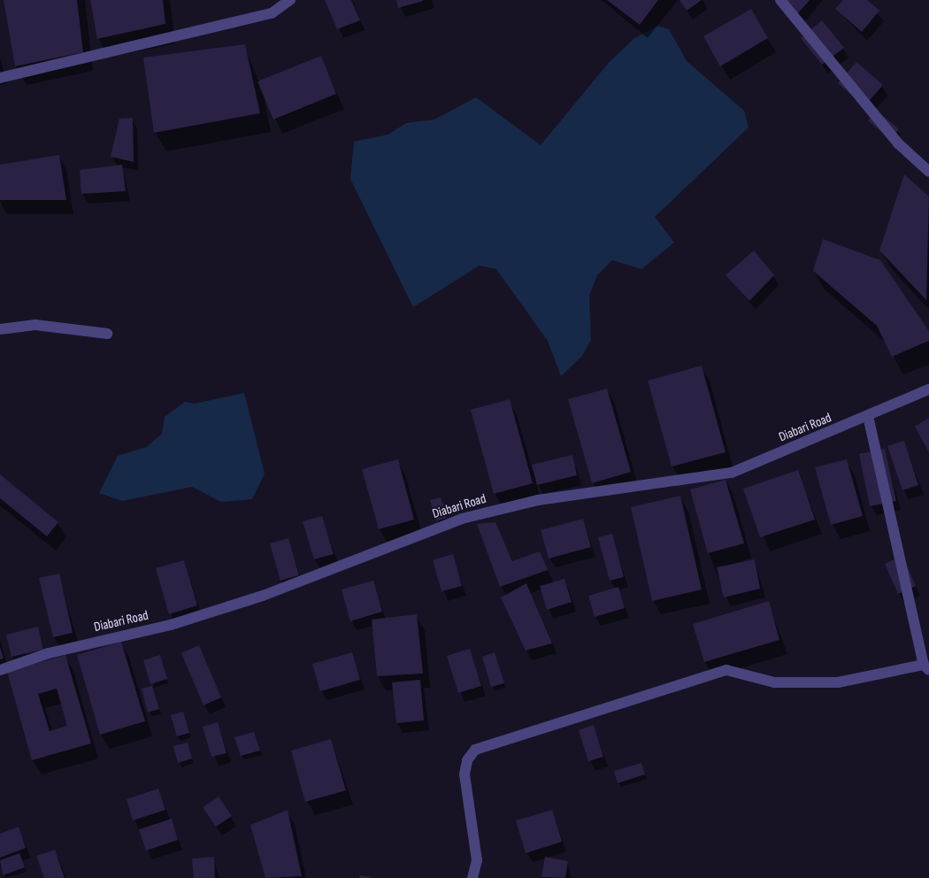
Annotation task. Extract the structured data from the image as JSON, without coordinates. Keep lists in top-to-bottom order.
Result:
{
  "streets": {
    "street": ["Diabari Road"]
  }
}
